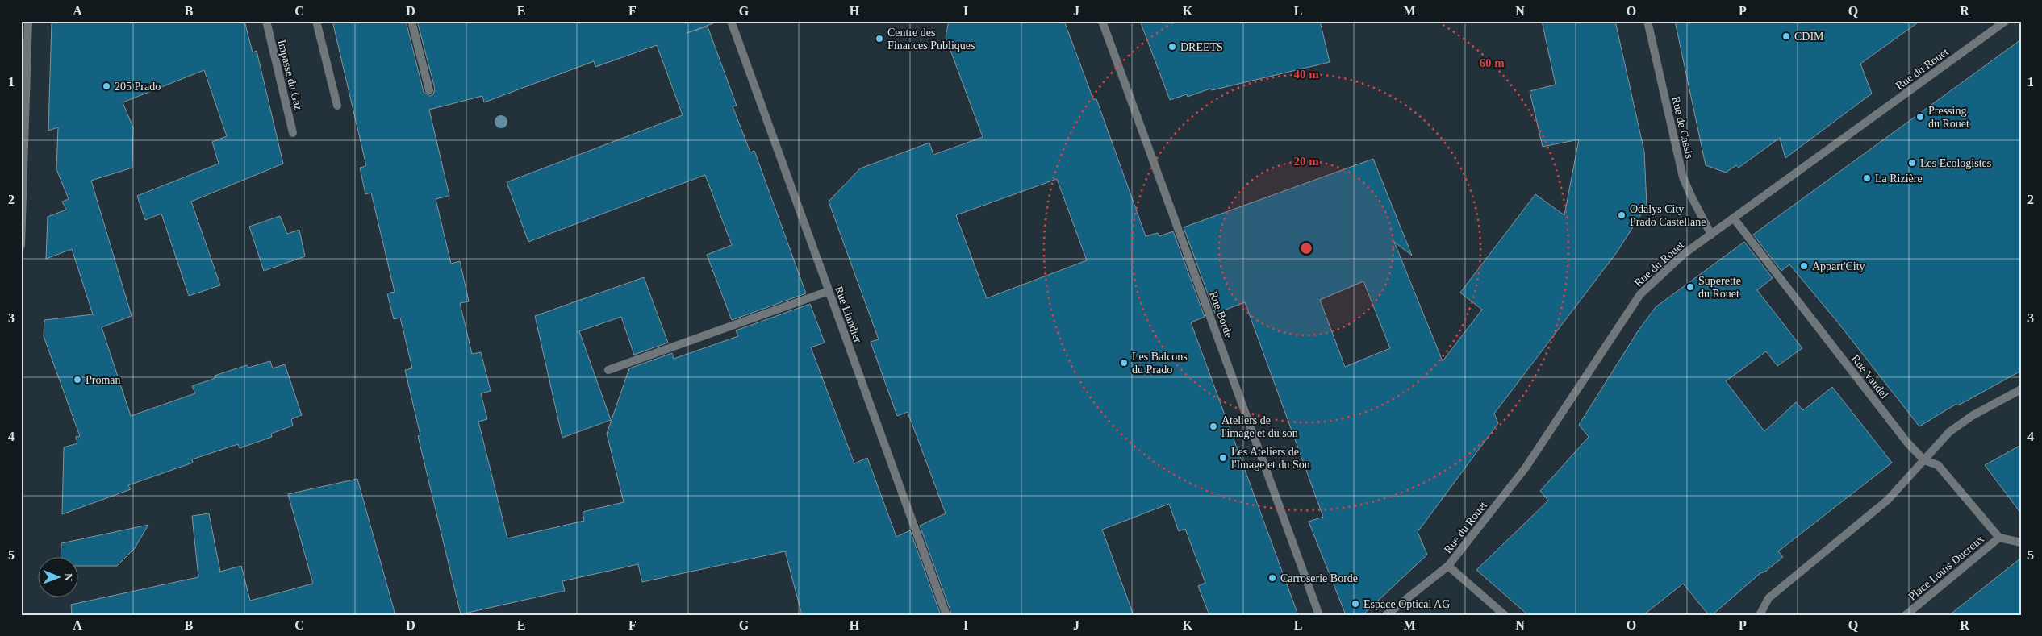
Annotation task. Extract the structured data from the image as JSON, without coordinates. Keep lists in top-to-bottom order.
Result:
{
  "streets": {
    "street": [
      "Rue du Rouet",
      "Impasse du Gaz",
      "Rue de Cassis",
      "Rue Liandier",
      "Rue Borde",
      "Rue Vandel",
      "Place Louis Ducreux"
    ]
  },
  "crossings": [
    ["Rue du Rouet", "Rue de Cassis"],
    ["Rue du Rouet", "Rue Vandel"],
    ["Rue Vandel", "Place Louis Ducreux"]
  ],
  "places": [
    "CDIM",
    "Centre des Finances Publiques",
    "DREETS",
    "205 Prado",
    "Pressing du Rouet",
    "Les Ecologistes",
    "La Rizière",
    "Odalys City Prado Castellane",
    "Appart'City",
    "Superette du Rouet",
    "Les Balcons du Prado",
    "Proman",
    "Ateliers de l'image et du son",
    "Les Ateliers de l'Image et du Son",
    "Carroserie Borde",
    "Espace Optical AG"
  ],
  "north": "right",
  "grid": {
    "columns": [
      "A",
      "B",
      "C",
      "D",
      "E",
      "F",
      "G",
      "H",
      "I",
      "J",
      "K",
      "L",
      "M",
      "N",
      "O",
      "P",
      "Q",
      "R"
    ],
    "rows": [
      "1",
      "2",
      "3",
      "4",
      "5"
    ]
  },
  "rings": ["60 m", "40 m", "20 m"]
}
